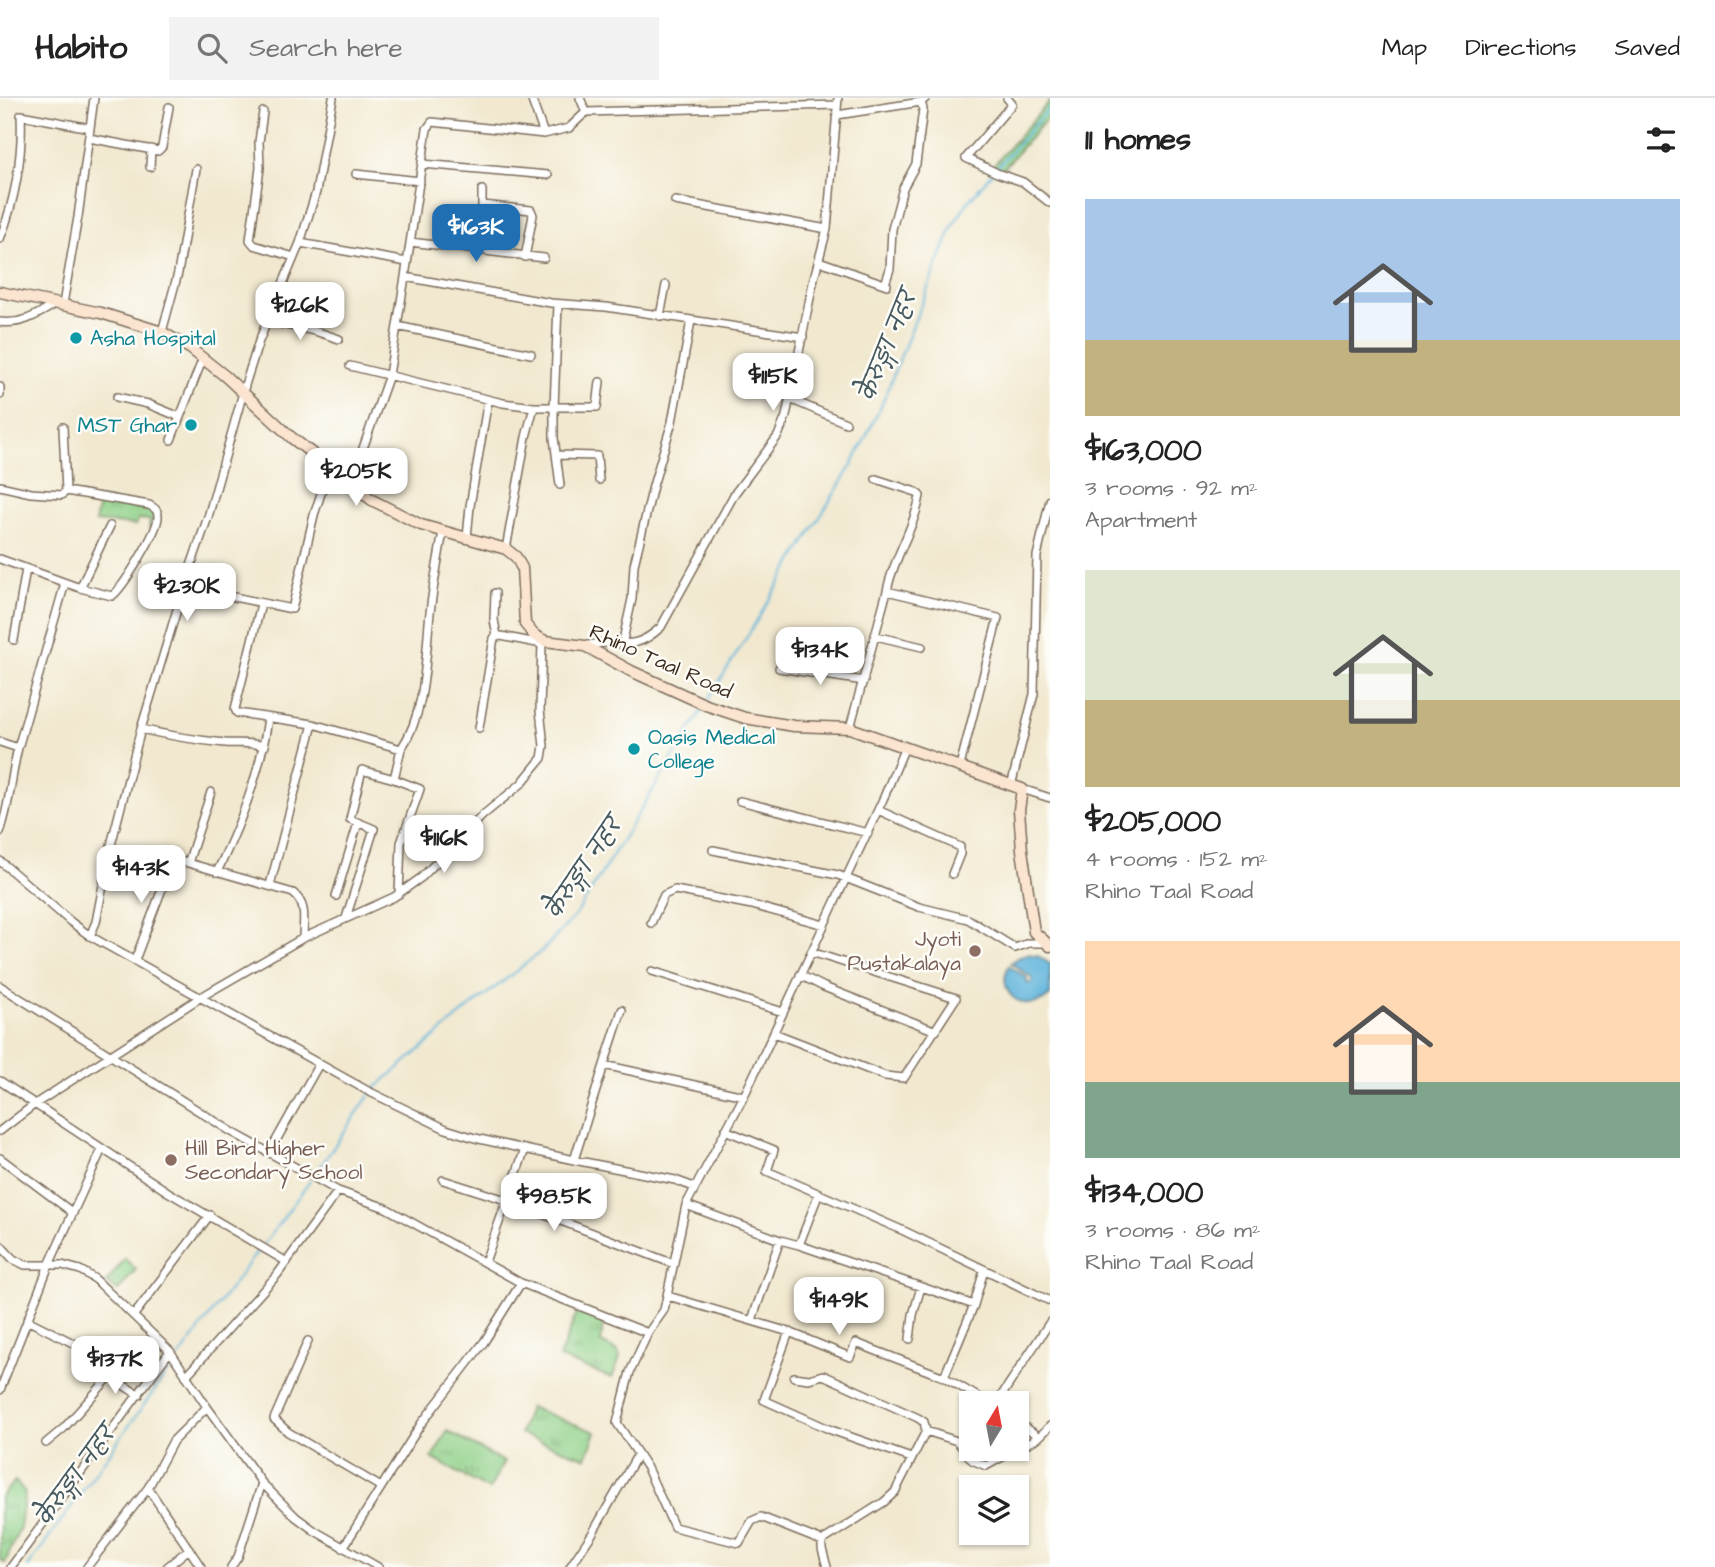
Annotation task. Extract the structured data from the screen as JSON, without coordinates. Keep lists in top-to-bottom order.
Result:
{
  "streets": {
    "street": ["Rhino Taal Road"]
  },
  "water": ["केेरुङ्गा नहर"],
  "places": [
    "Asha Hospital",
    "MST Ghar",
    "Oasis Medical College",
    "Jyoti Pustakalaya",
    "Hill Bird Higher Secondary School"
  ],
  "north": "top",
  "page": {
    "header": "Habito",
    "search": "Search here",
    "nav": ["Map", "Directions", "Saved"],
    "heading": "11 homes",
    "list": [
      {
        "name": "$163,000",
        "note": "3 rooms · 92 m² · Apartment"
      },
      {
        "name": "$205,000",
        "note": "4 rooms · 152 m² · Rhino Taal Road"
      },
      {
        "name": "$134,000",
        "note": "3 rooms · 86 m² · Rhino Taal Road"
      }
    ],
    "price": [
      "$163K",
      "$126K",
      "$115K",
      "$205K",
      "$230K",
      "$134K",
      "$116K",
      "$143K",
      "$98.5K",
      "$149K",
      "$137K"
    ]
  }
}
